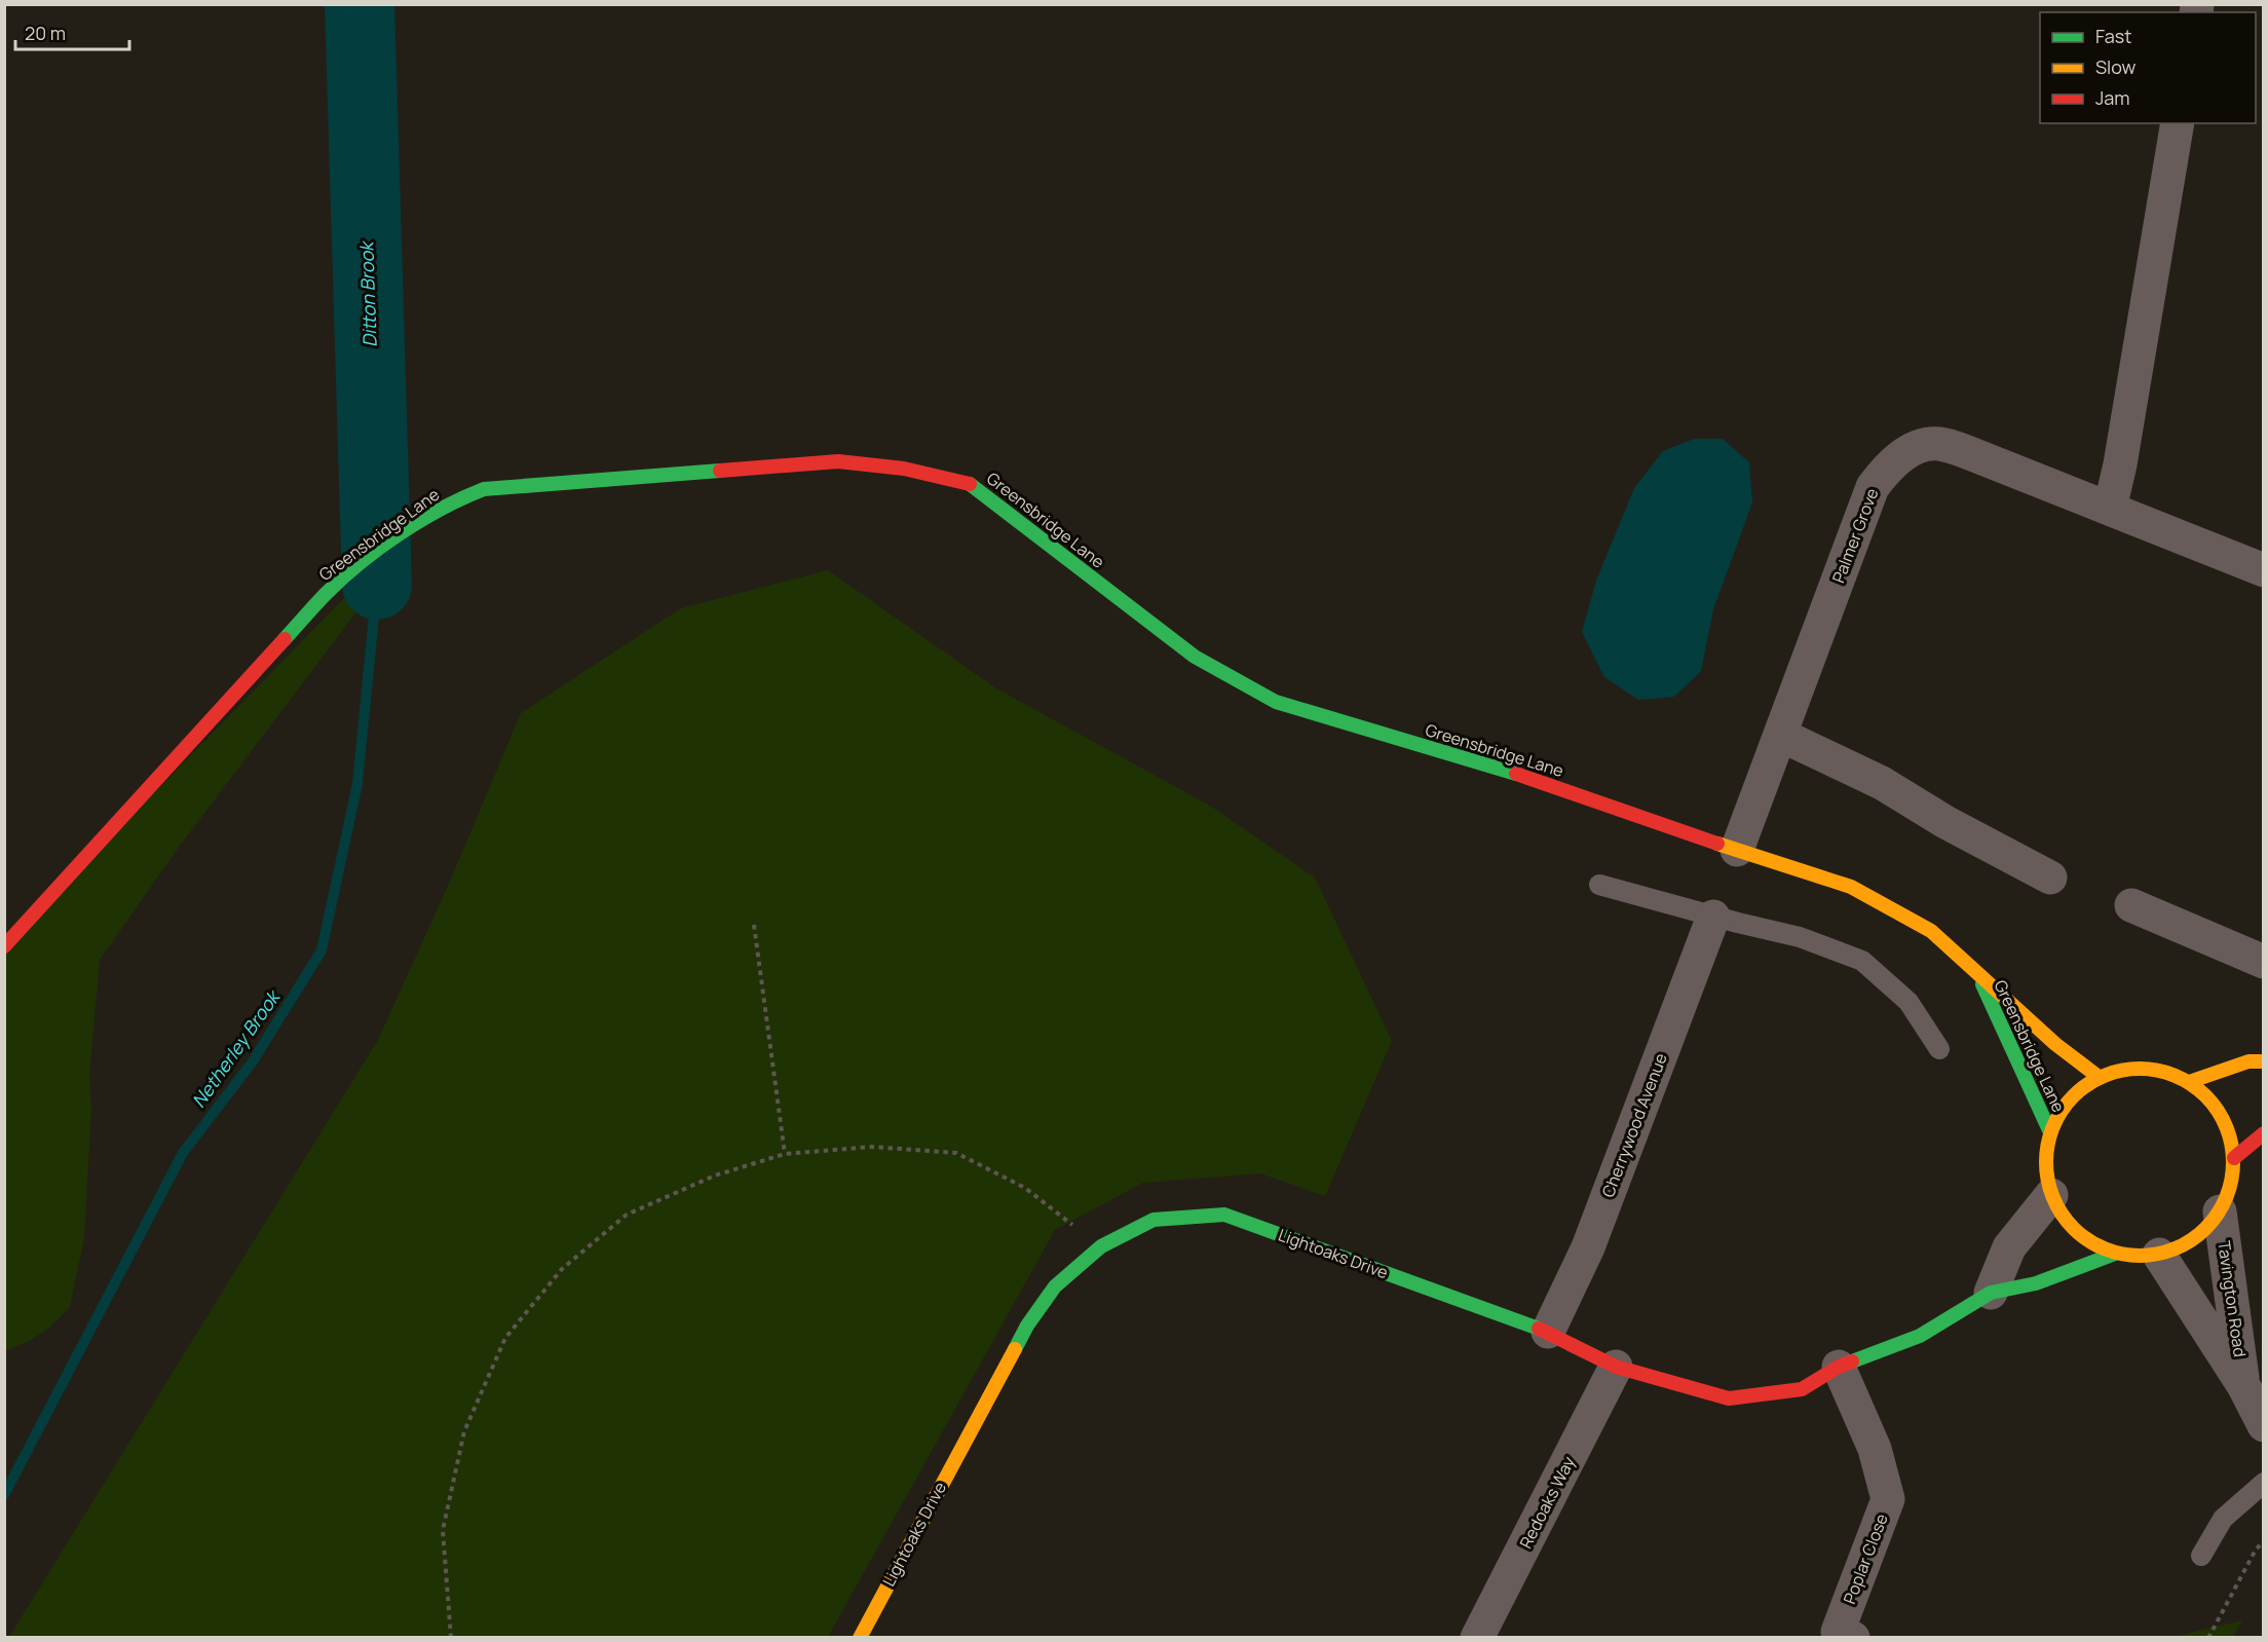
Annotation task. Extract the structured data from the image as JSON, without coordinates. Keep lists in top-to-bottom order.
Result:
{
  "streets": {
    "street": [
      "Greensbridge Lane",
      "Palmer Grove",
      "Cherrywood Avenue",
      "Lightoaks Drive",
      "Tavington Road",
      "Redoaks Way",
      "Poplar Close"
    ]
  },
  "crossings": [
    ["Greensbridge Lane", "Palmer Grove"],
    ["Greensbridge Lane", "Lightoaks Drive"],
    ["Greensbridge Lane", "Tavington Road"],
    ["Cherrywood Avenue", "Lightoaks Drive"],
    ["Lightoaks Drive", "Tavington Road"],
    ["Lightoaks Drive", "Redoaks Way"],
    ["Lightoaks Drive", "Poplar Close"]
  ],
  "water": ["Ditton Brook", "Netherley Brook"],
  "legend": ["Fast", "Slow", "Jam"],
  "scale_bar": "20 m"
}
